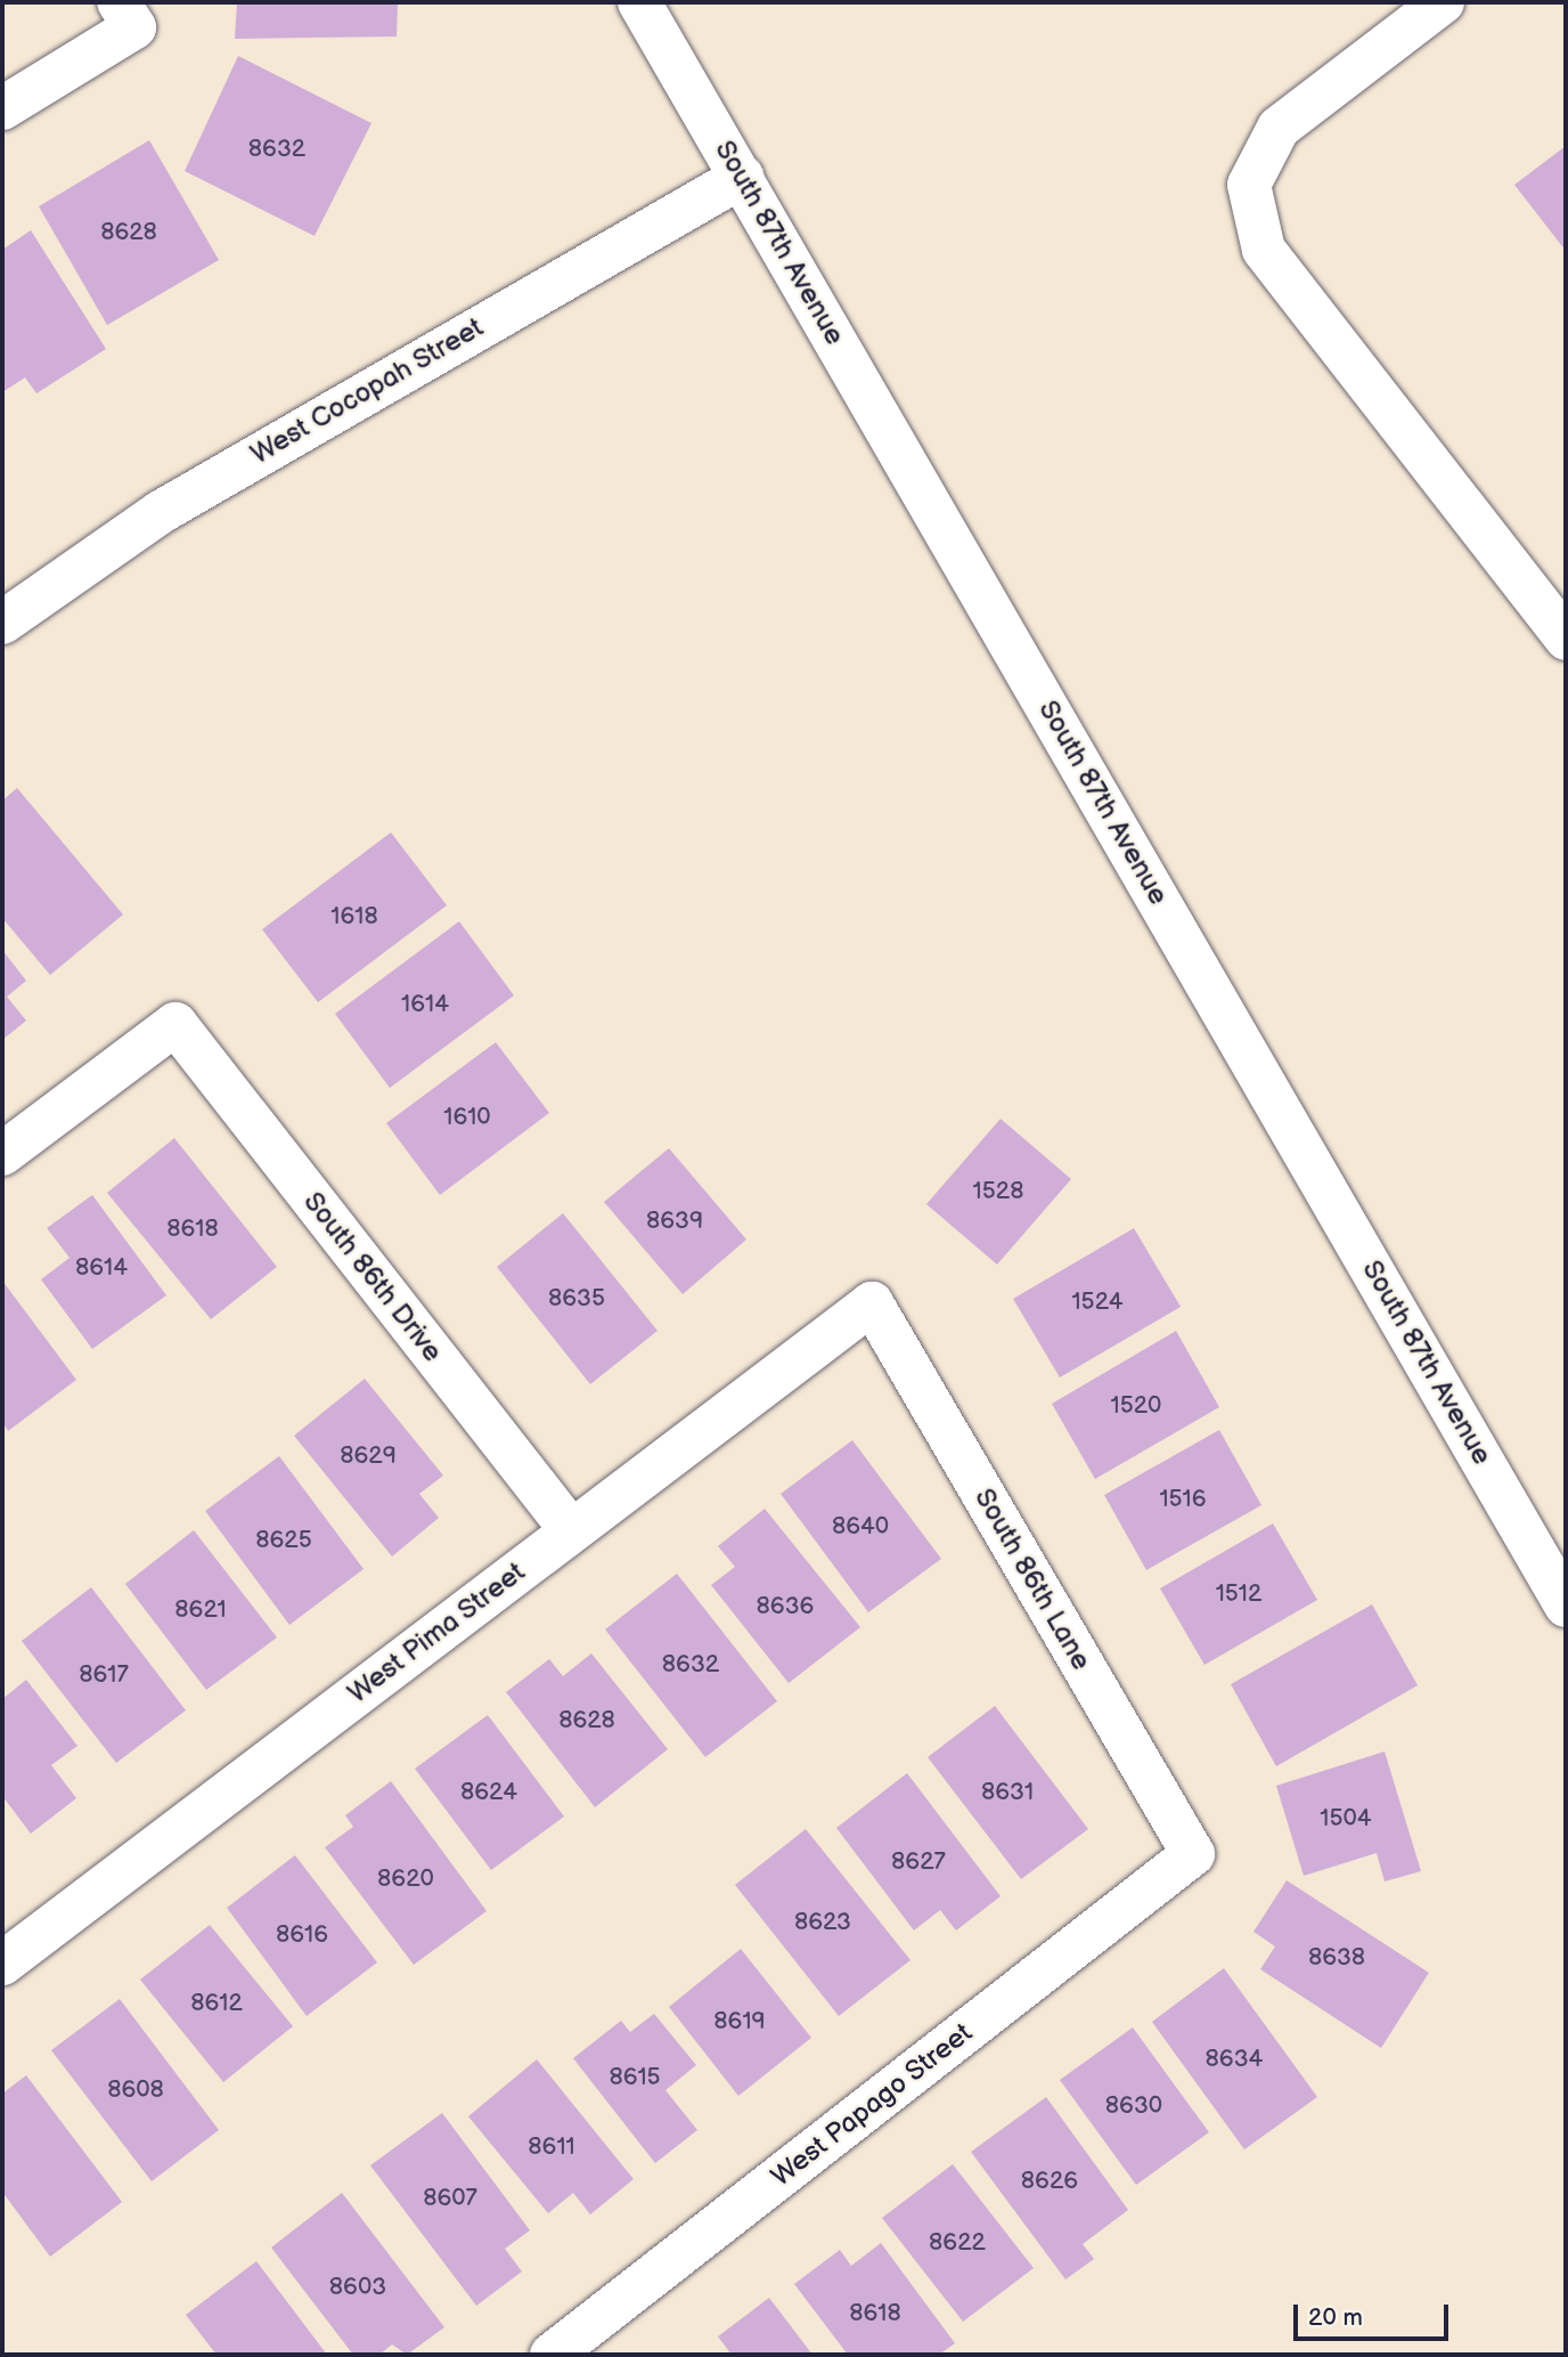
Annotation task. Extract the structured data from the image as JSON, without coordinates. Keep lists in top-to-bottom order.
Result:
{
  "streets": {
    "street": [
      "South 87th Avenue",
      "West Cocopah Street",
      "South 86th Drive",
      "South 86th Lane",
      "West Pima Street",
      "West Papago Street"
    ]
  },
  "crossings": [
    ["South 87th Avenue", "West Cocopah Street"],
    ["South 86th Drive", "West Pima Street"],
    ["South 86th Lane", "West Pima Street"],
    ["South 86th Lane", "West Papago Street"]
  ],
  "house_numbers": [
    "8632",
    "8628",
    "1618",
    "1614",
    "1610",
    "1528",
    "8639",
    "8618",
    "8614",
    "8635",
    "1524",
    "1520",
    "8629",
    "1516",
    "8640",
    "8625",
    "1512",
    "8636",
    "8621",
    "8632",
    "8617",
    "8628",
    "8624",
    "8631",
    "1504",
    "8627",
    "8620",
    "8623",
    "8616",
    "8638",
    "8612",
    "8619",
    "8634",
    "8615",
    "8608",
    "8630",
    "8611",
    "8626",
    "8607",
    "8622",
    "8603",
    "8618"
  ],
  "scale_bar": "20 m"
}
